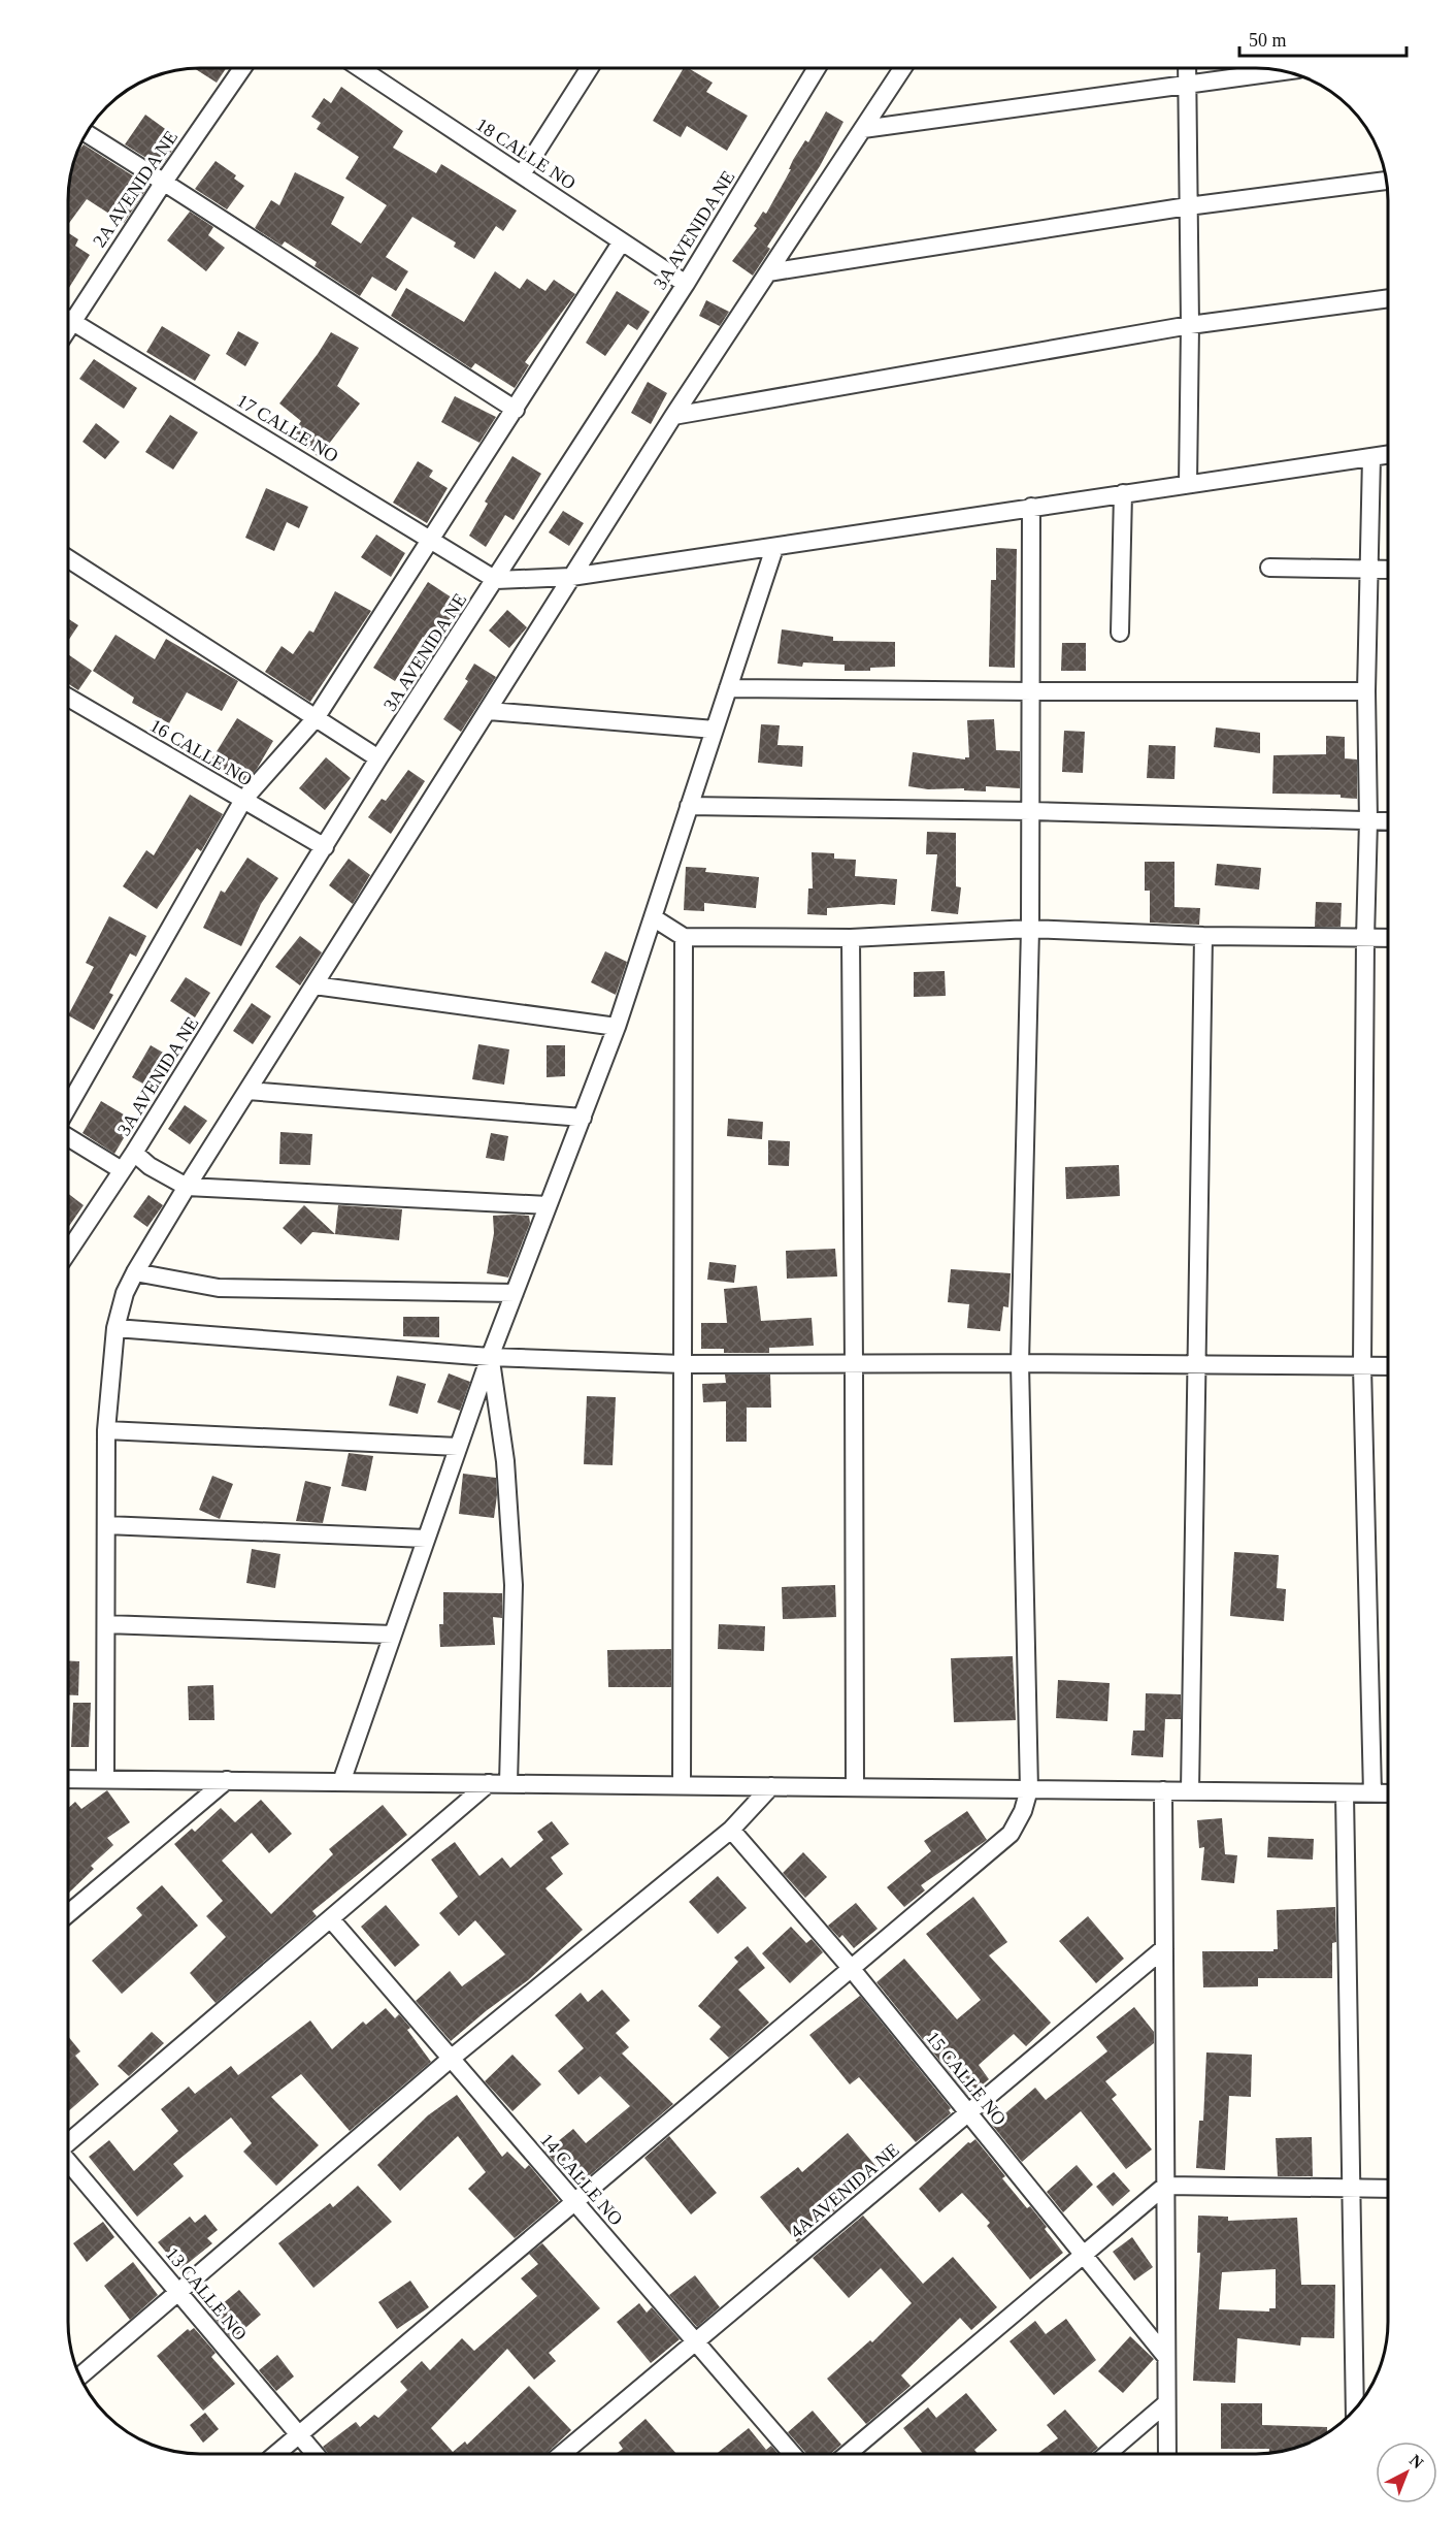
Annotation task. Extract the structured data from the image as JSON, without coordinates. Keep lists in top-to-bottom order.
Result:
{
  "streets": {
    "street": [
      "18 CALLE NO",
      "2A AVENIDA NE",
      "3A AVENIDA NE",
      "17 CALLE NO",
      "16 CALLE NO",
      "15 CALLE NO",
      "14 CALLE NO",
      "4A AVENIDA NE",
      "13 CALLE NO"
    ]
  },
  "crossings": [
    ["18 CALLE NO", "3A AVENIDA NE"],
    ["3A AVENIDA NE", "17 CALLE NO"],
    ["3A AVENIDA NE", "16 CALLE NO"],
    ["15 CALLE NO", "4A AVENIDA NE"],
    ["14 CALLE NO", "4A AVENIDA NE"]
  ],
  "scale_bar": "50 m",
  "north": "top right"
}
